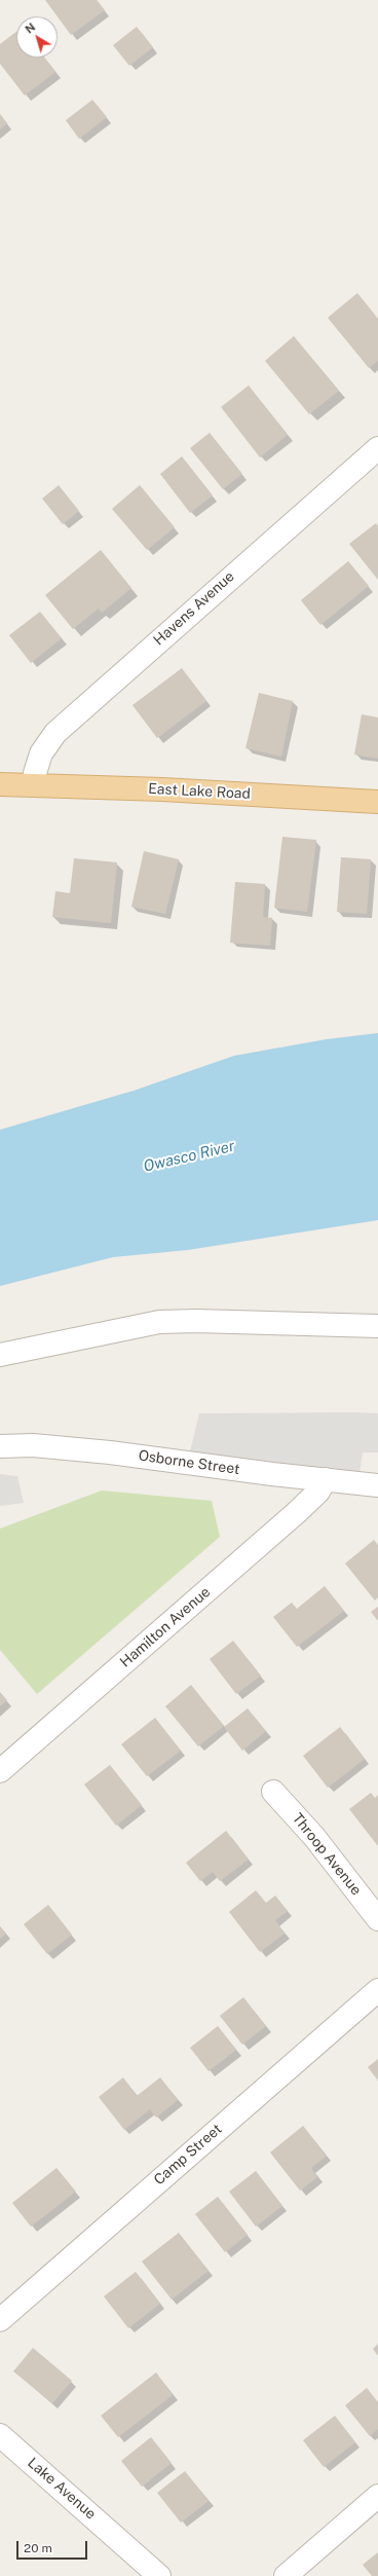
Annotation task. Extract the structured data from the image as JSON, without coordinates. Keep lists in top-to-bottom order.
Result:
{
  "streets": {
    "main road": ["East Lake Road"],
    "street": [
      "Havens Avenue",
      "Osborne Street",
      "Hamilton Avenue",
      "Throop Avenue",
      "Camp Street",
      "Lake Avenue"
    ]
  },
  "crossings": [
    ["Havens Avenue", "East Lake Road"],
    ["Osborne Street", "Hamilton Avenue"]
  ],
  "water": ["Owasco River"],
  "scale_bar": "20 m",
  "north": "top left"
}
